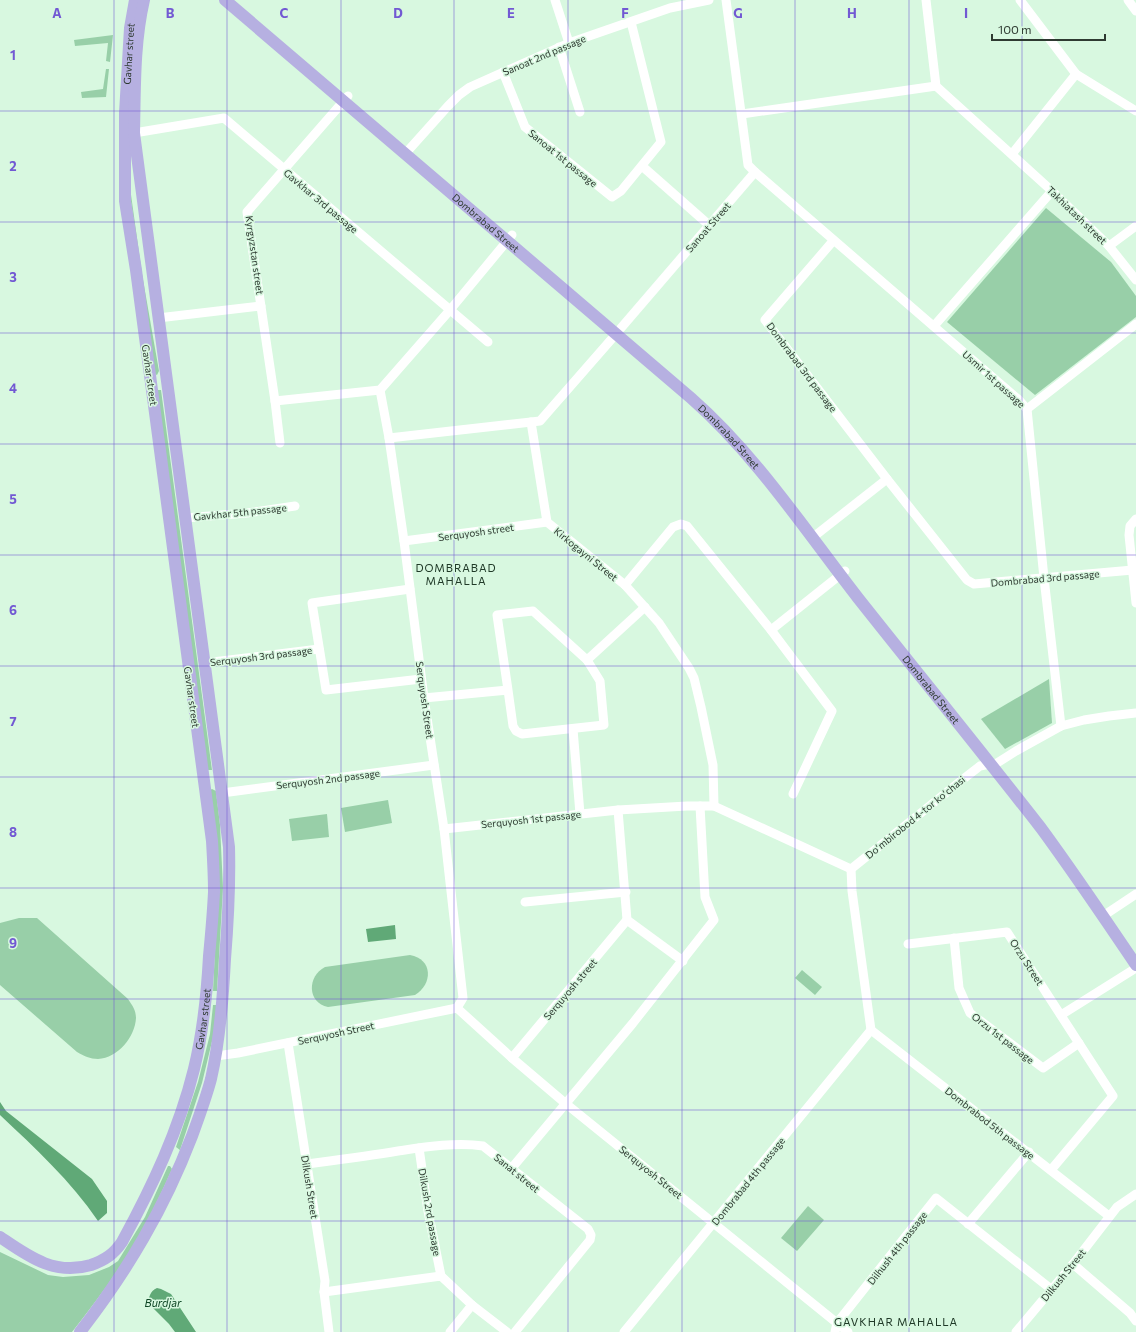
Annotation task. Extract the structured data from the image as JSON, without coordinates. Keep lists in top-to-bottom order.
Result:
{
  "streets": {
    "main road": ["Gavhar street", "Dombrabad Street"],
    "street": [
      "Sanoat 2nd passage",
      "Sanoat 1st passage",
      "Gavkhar 3rd passage",
      "Takhiatash street",
      "Sanoat Street",
      "Kyrgyzstan street",
      "Dombrabad 3rd passage",
      "Usmir 1st passage",
      "Gavkhar 5th passage",
      "Serquyosh street",
      "Kirkogayni Street",
      "Serquyosh 3rd passage",
      "Serquyosh Street",
      "Serquyosh 2nd passage",
      "Doʻmbirobod 4-tor koʻchasi",
      "Serquyosh 1st passage",
      "Orzu Street",
      "Orzu 1st passage",
      "Dombrabod 5th passage",
      "Sanat street",
      "Dombrabad 4th passage",
      "Dilkush Street",
      "Dilkush 2rd passage",
      "Dilhush 4th passage"
    ]
  },
  "crossings": [
    ["Gavhar street", "Gavkhar 3rd passage"],
    ["Gavhar street", "Gavkhar 5th passage"],
    ["Gavhar street", "Serquyosh 3rd passage"],
    ["Gavhar street", "Serquyosh Street"],
    ["Gavhar street", "Serquyosh 2nd passage"],
    ["Sanoat 2nd passage", "Sanoat 1st passage"],
    ["Sanoat 2nd passage", "Dombrabad Street"],
    ["Gavkhar 3rd passage", "Kyrgyzstan street"],
    ["Dombrabad Street", "Sanoat Street"],
    ["Dombrabad Street", "Kyrgyzstan street"],
    ["Dombrabad Street", "Doʻmbirobod 4-tor koʻchasi"],
    ["Sanoat Street", "Usmir 1st passage"],
    ["Sanoat Street", "Kirkogayni Street"],
    ["Dombrabad 3rd passage", "Usmir 1st passage"],
    ["Usmir 1st passage", "Doʻmbirobod 4-tor koʻchasi"],
    ["Serquyosh street", "Kirkogayni Street"],
    ["Serquyosh street", "Serquyosh Street"],
    ["Kirkogayni Street", "Serquyosh 1st passage"],
    ["Serquyosh 3rd passage", "Serquyosh Street"],
    ["Serquyosh Street", "Serquyosh 2nd passage"],
    ["Serquyosh Street", "Serquyosh 1st passage"],
    ["Serquyosh Street", "Dombrabad 4th passage"],
    ["Serquyosh Street", "Dilkush Street"],
    ["Serquyosh Street", "Dilhush 4th passage"],
    ["Doʻmbirobod 4-tor koʻchasi", "Serquyosh 1st passage"],
    ["Orzu Street", "Orzu 1st passage"],
    ["Orzu Street", "Dombrabod 5th passage"],
    ["Dombrabod 5th passage", "Dombrabad 4th passage"],
    ["Dombrabod 5th passage", "Dilkush Street"],
    ["Sanat street", "Dilkush Street"],
    ["Sanat street", "Dilkush 2rd passage"],
    ["Dilkush Street", "Dilhush 4th passage"]
  ],
  "districts": ["DOMBRABAD MAHALLA", "GAVKHAR MAHALLA"],
  "water": ["Burdjar"],
  "scale_bar": "100 m",
  "grid": {
    "columns": [
      "A",
      "B",
      "C",
      "D",
      "E",
      "F",
      "G",
      "H",
      "I"
    ],
    "rows": [
      "1",
      "2",
      "3",
      "4",
      "5",
      "6",
      "7",
      "8",
      "9"
    ]
  }
}
